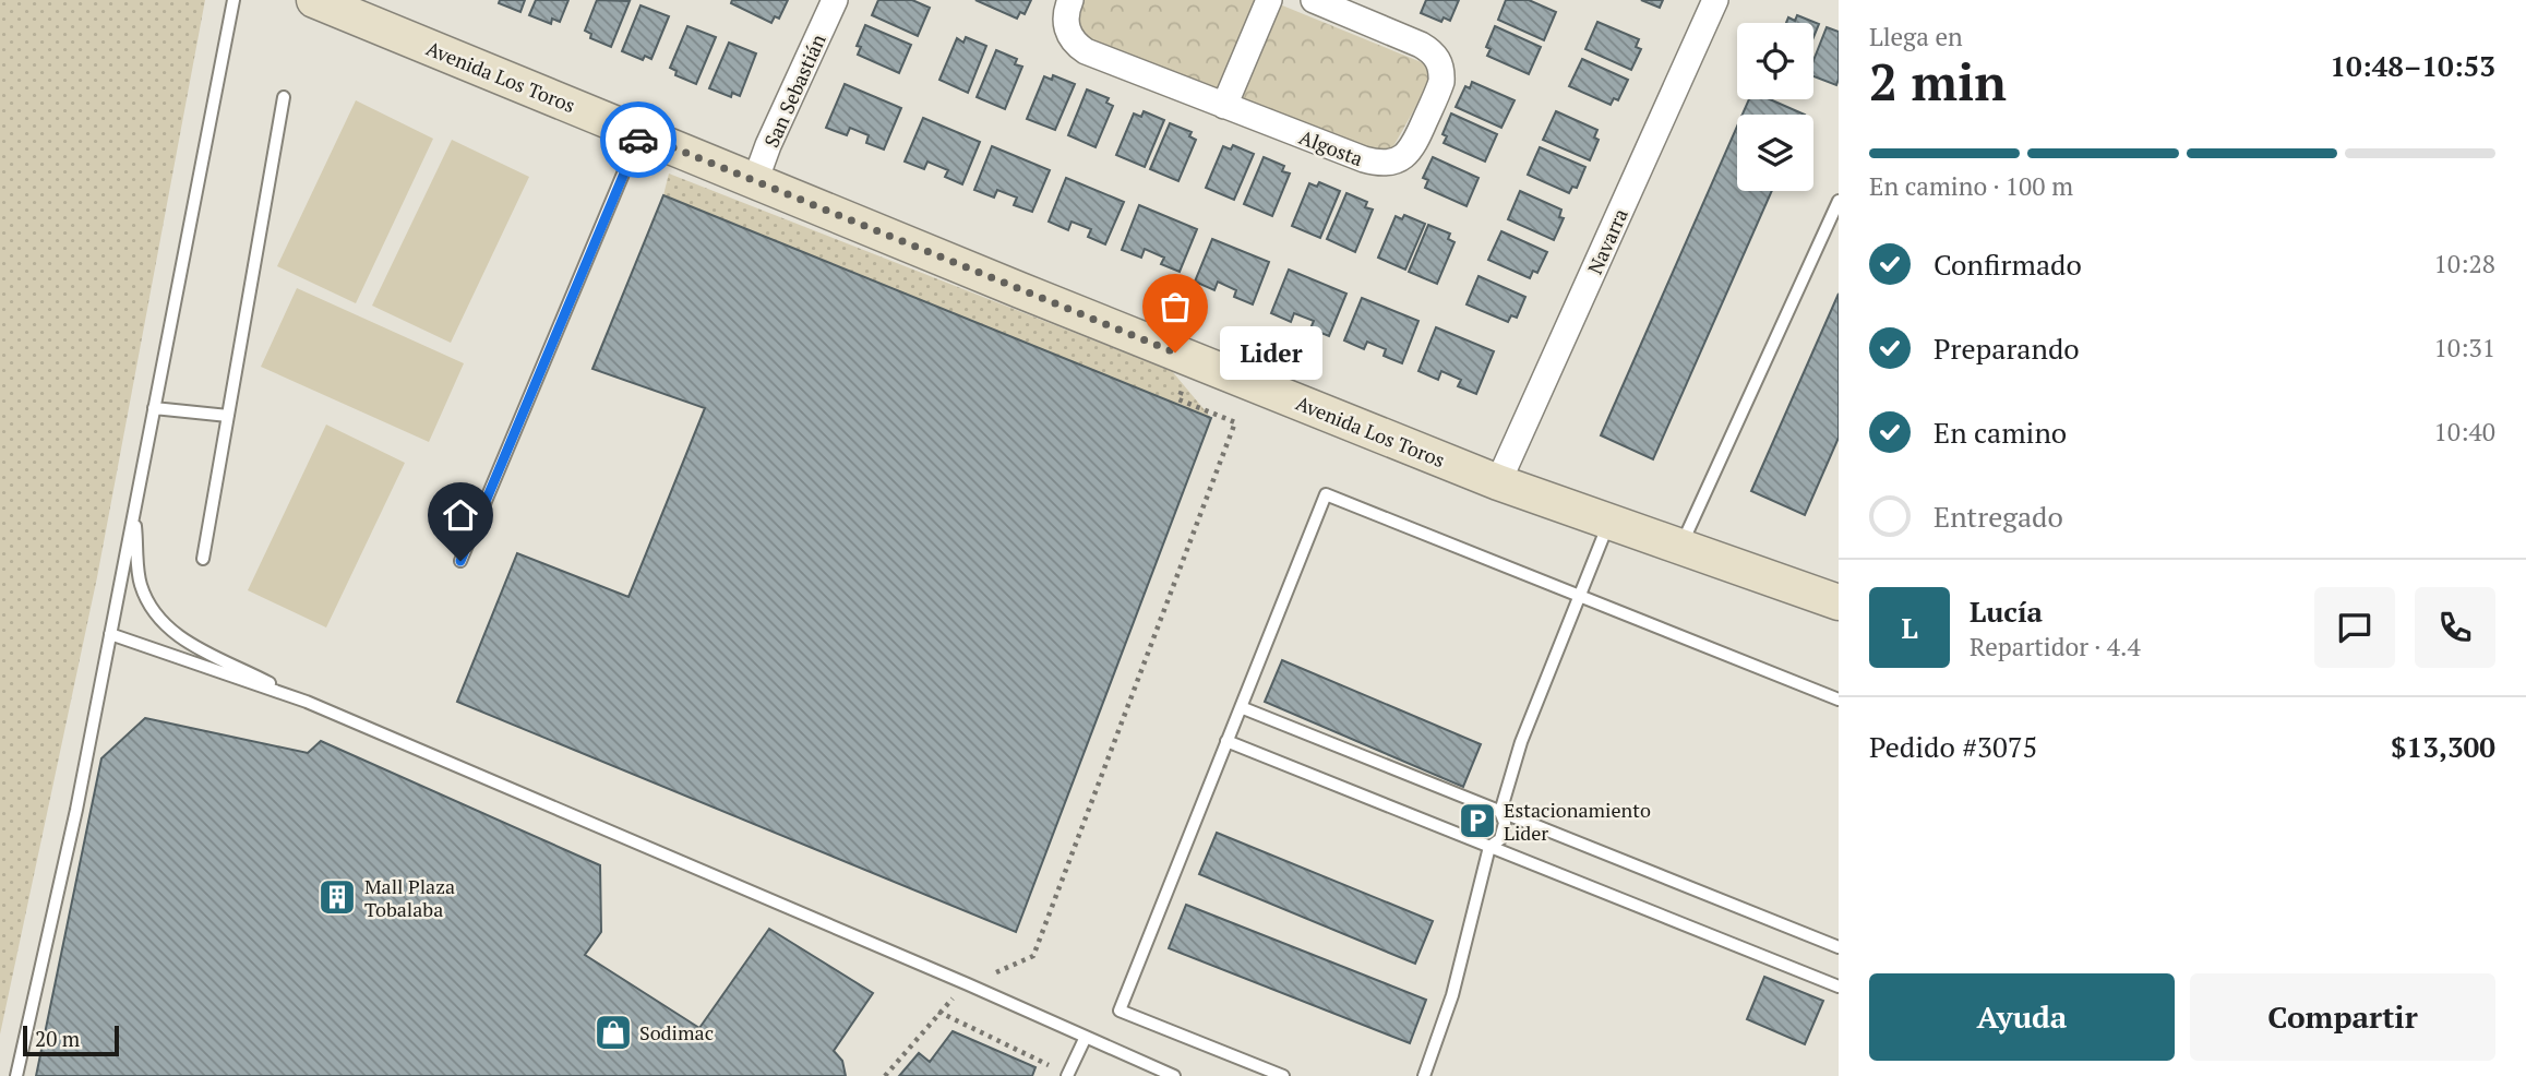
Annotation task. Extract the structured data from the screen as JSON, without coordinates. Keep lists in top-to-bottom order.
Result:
{
  "streets": {
    "main road": ["Avenida Los Toros"],
    "street": ["San Sebastián", "Algosta", "Navarra"]
  },
  "crossings": [
    ["Avenida Los Toros", "San Sebastián"],
    ["Avenida Los Toros", "Navarra"]
  ],
  "places": {
    "other": ["Lider"],
    "parking": ["Estacionamiento Lider"],
    "building": ["Mall Plaza Tobalaba"],
    "shop": ["Sodimac"]
  },
  "scale_bar": "20 m",
  "page": {
    "heading": ["2 min", "Llega en", "10:48–10:53"],
    "panel": [
      "Lucía",
      "Repartidor · 4.4",
      "Pedido #3075",
      "$13,300"
    ],
    "bar": "En camino · 100 m",
    "list": [
      ["Confirmado", "10:28"],
      ["Preparando", "10:31"],
      ["En camino", "10:40"],
      "Entregado"
    ],
    "bubble": "Lider",
    "round": "L",
    "buttons": ["Ayuda", "Compartir"],
    "scale": "20 m"
  }
}
